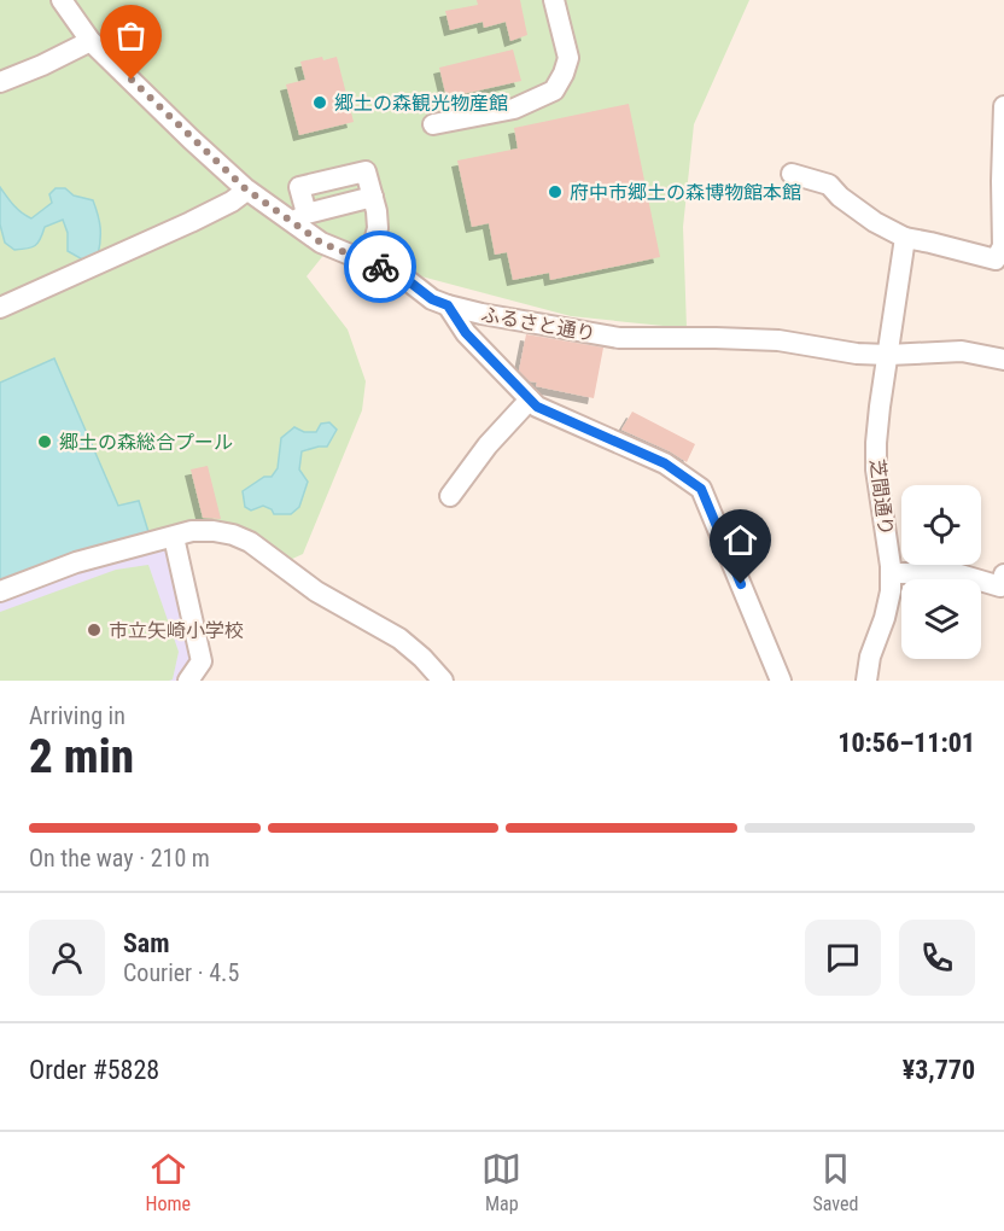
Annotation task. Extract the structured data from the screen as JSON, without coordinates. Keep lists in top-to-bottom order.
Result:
{
  "streets": {
    "street": ["ふるさと通り", "芝間通り"]
  },
  "crossings": [
    ["ふるさと通り", "芝間通り"]
  ],
  "places": [
    "郷土の森観光物産館",
    "府中市郷土の森博物館本館",
    "郷土の森総合プール",
    "市立矢崎小学校"
  ],
  "page": {
    "heading": ["2 min", "Arriving in", "10:56–11:01"],
    "panel": [
      "Sam",
      "Courier · 4.5",
      "Order #5828",
      "¥3,770"
    ],
    "bar": "On the way · 210 m",
    "tabs": ["Home", "Map", "Saved"]
  }
}
